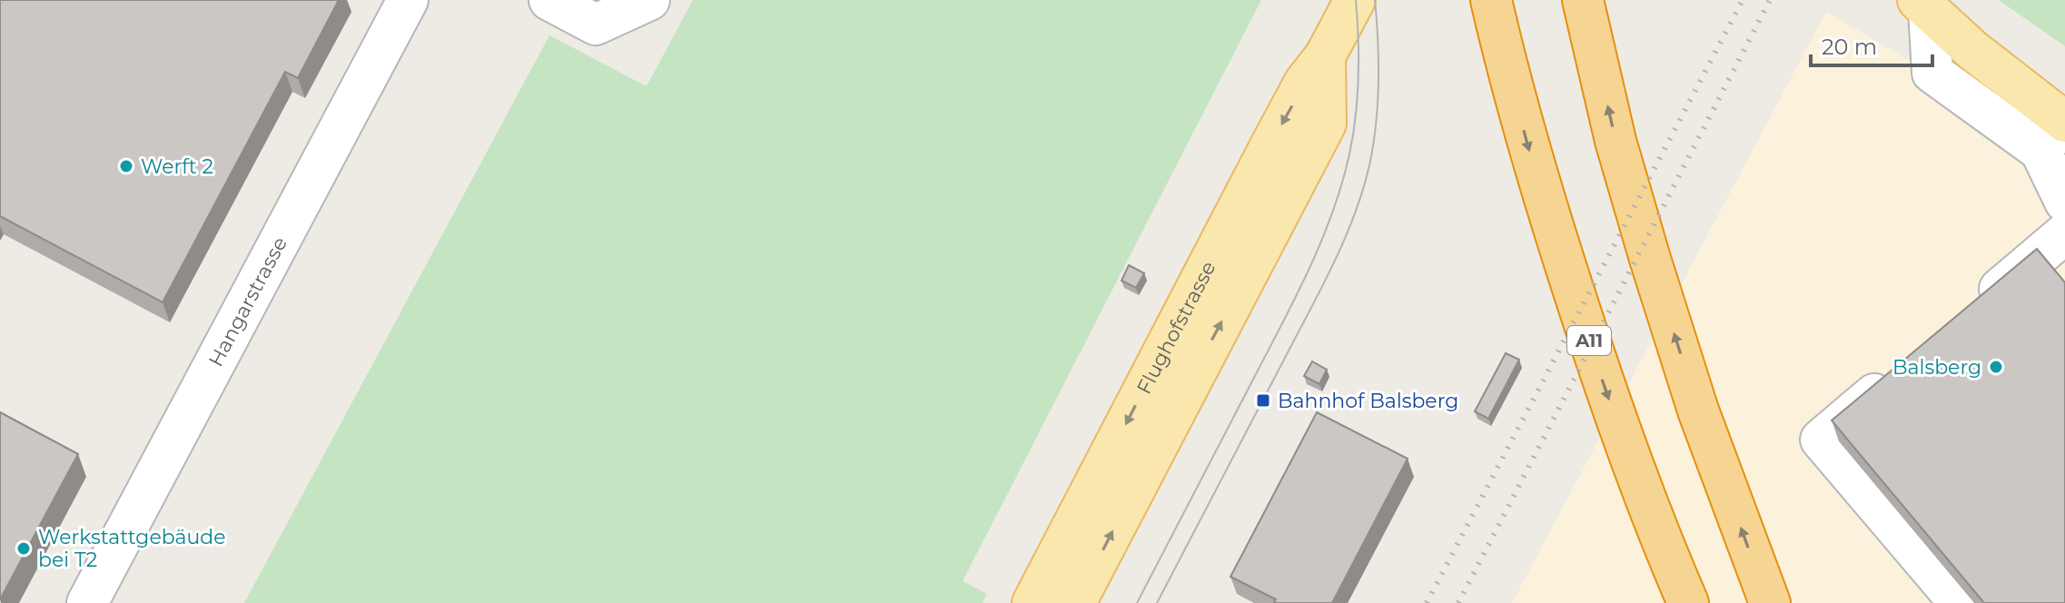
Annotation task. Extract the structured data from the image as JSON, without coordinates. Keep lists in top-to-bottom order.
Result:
{
  "streets": {
    "highway": ["A11"],
    "main road": ["Flughofstrasse"],
    "lane": ["Hangarstrasse"]
  },
  "places": {
    "other": ["Werft 2", "Balsberg", "Werkstattgebäude bei T2"],
    "transit": ["Bahnhof Balsberg"]
  },
  "scale_bar": "20 m"
}
